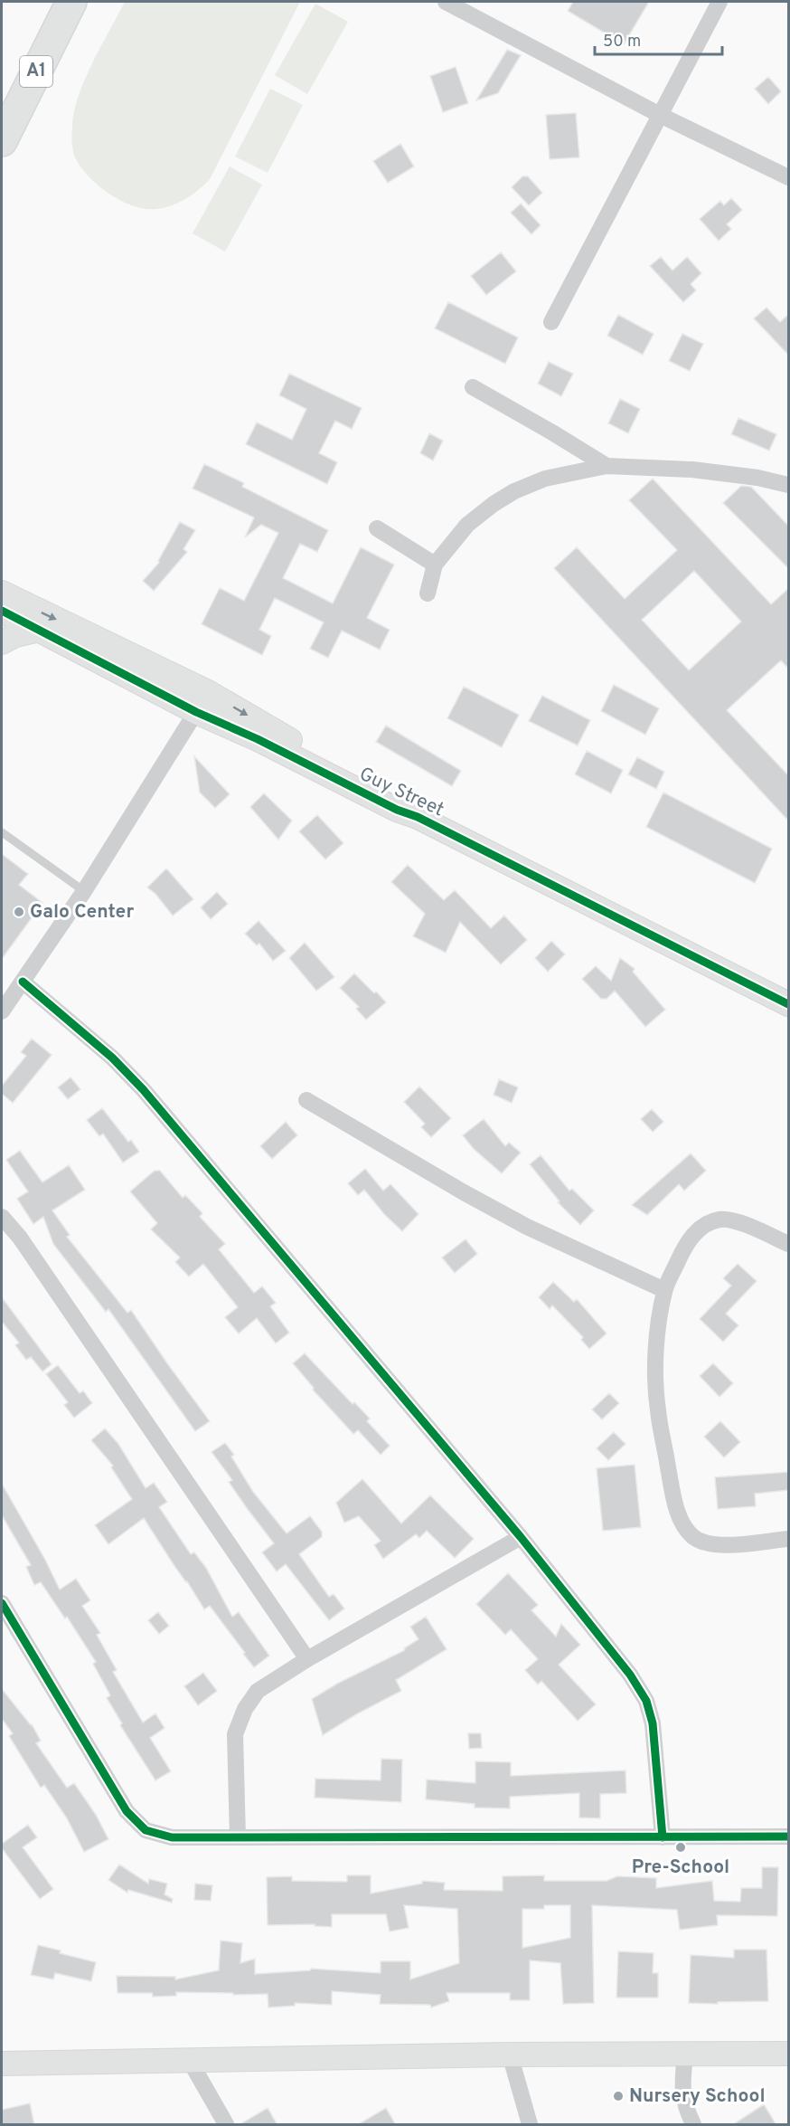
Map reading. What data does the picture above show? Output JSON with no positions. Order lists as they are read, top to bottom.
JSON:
{
  "streets": {
    "highway": ["A1"],
    "street": ["Guy Street"]
  },
  "places": ["Galo Center", "Pre-School", "Nursery School"],
  "scale_bar": "50 m"
}
